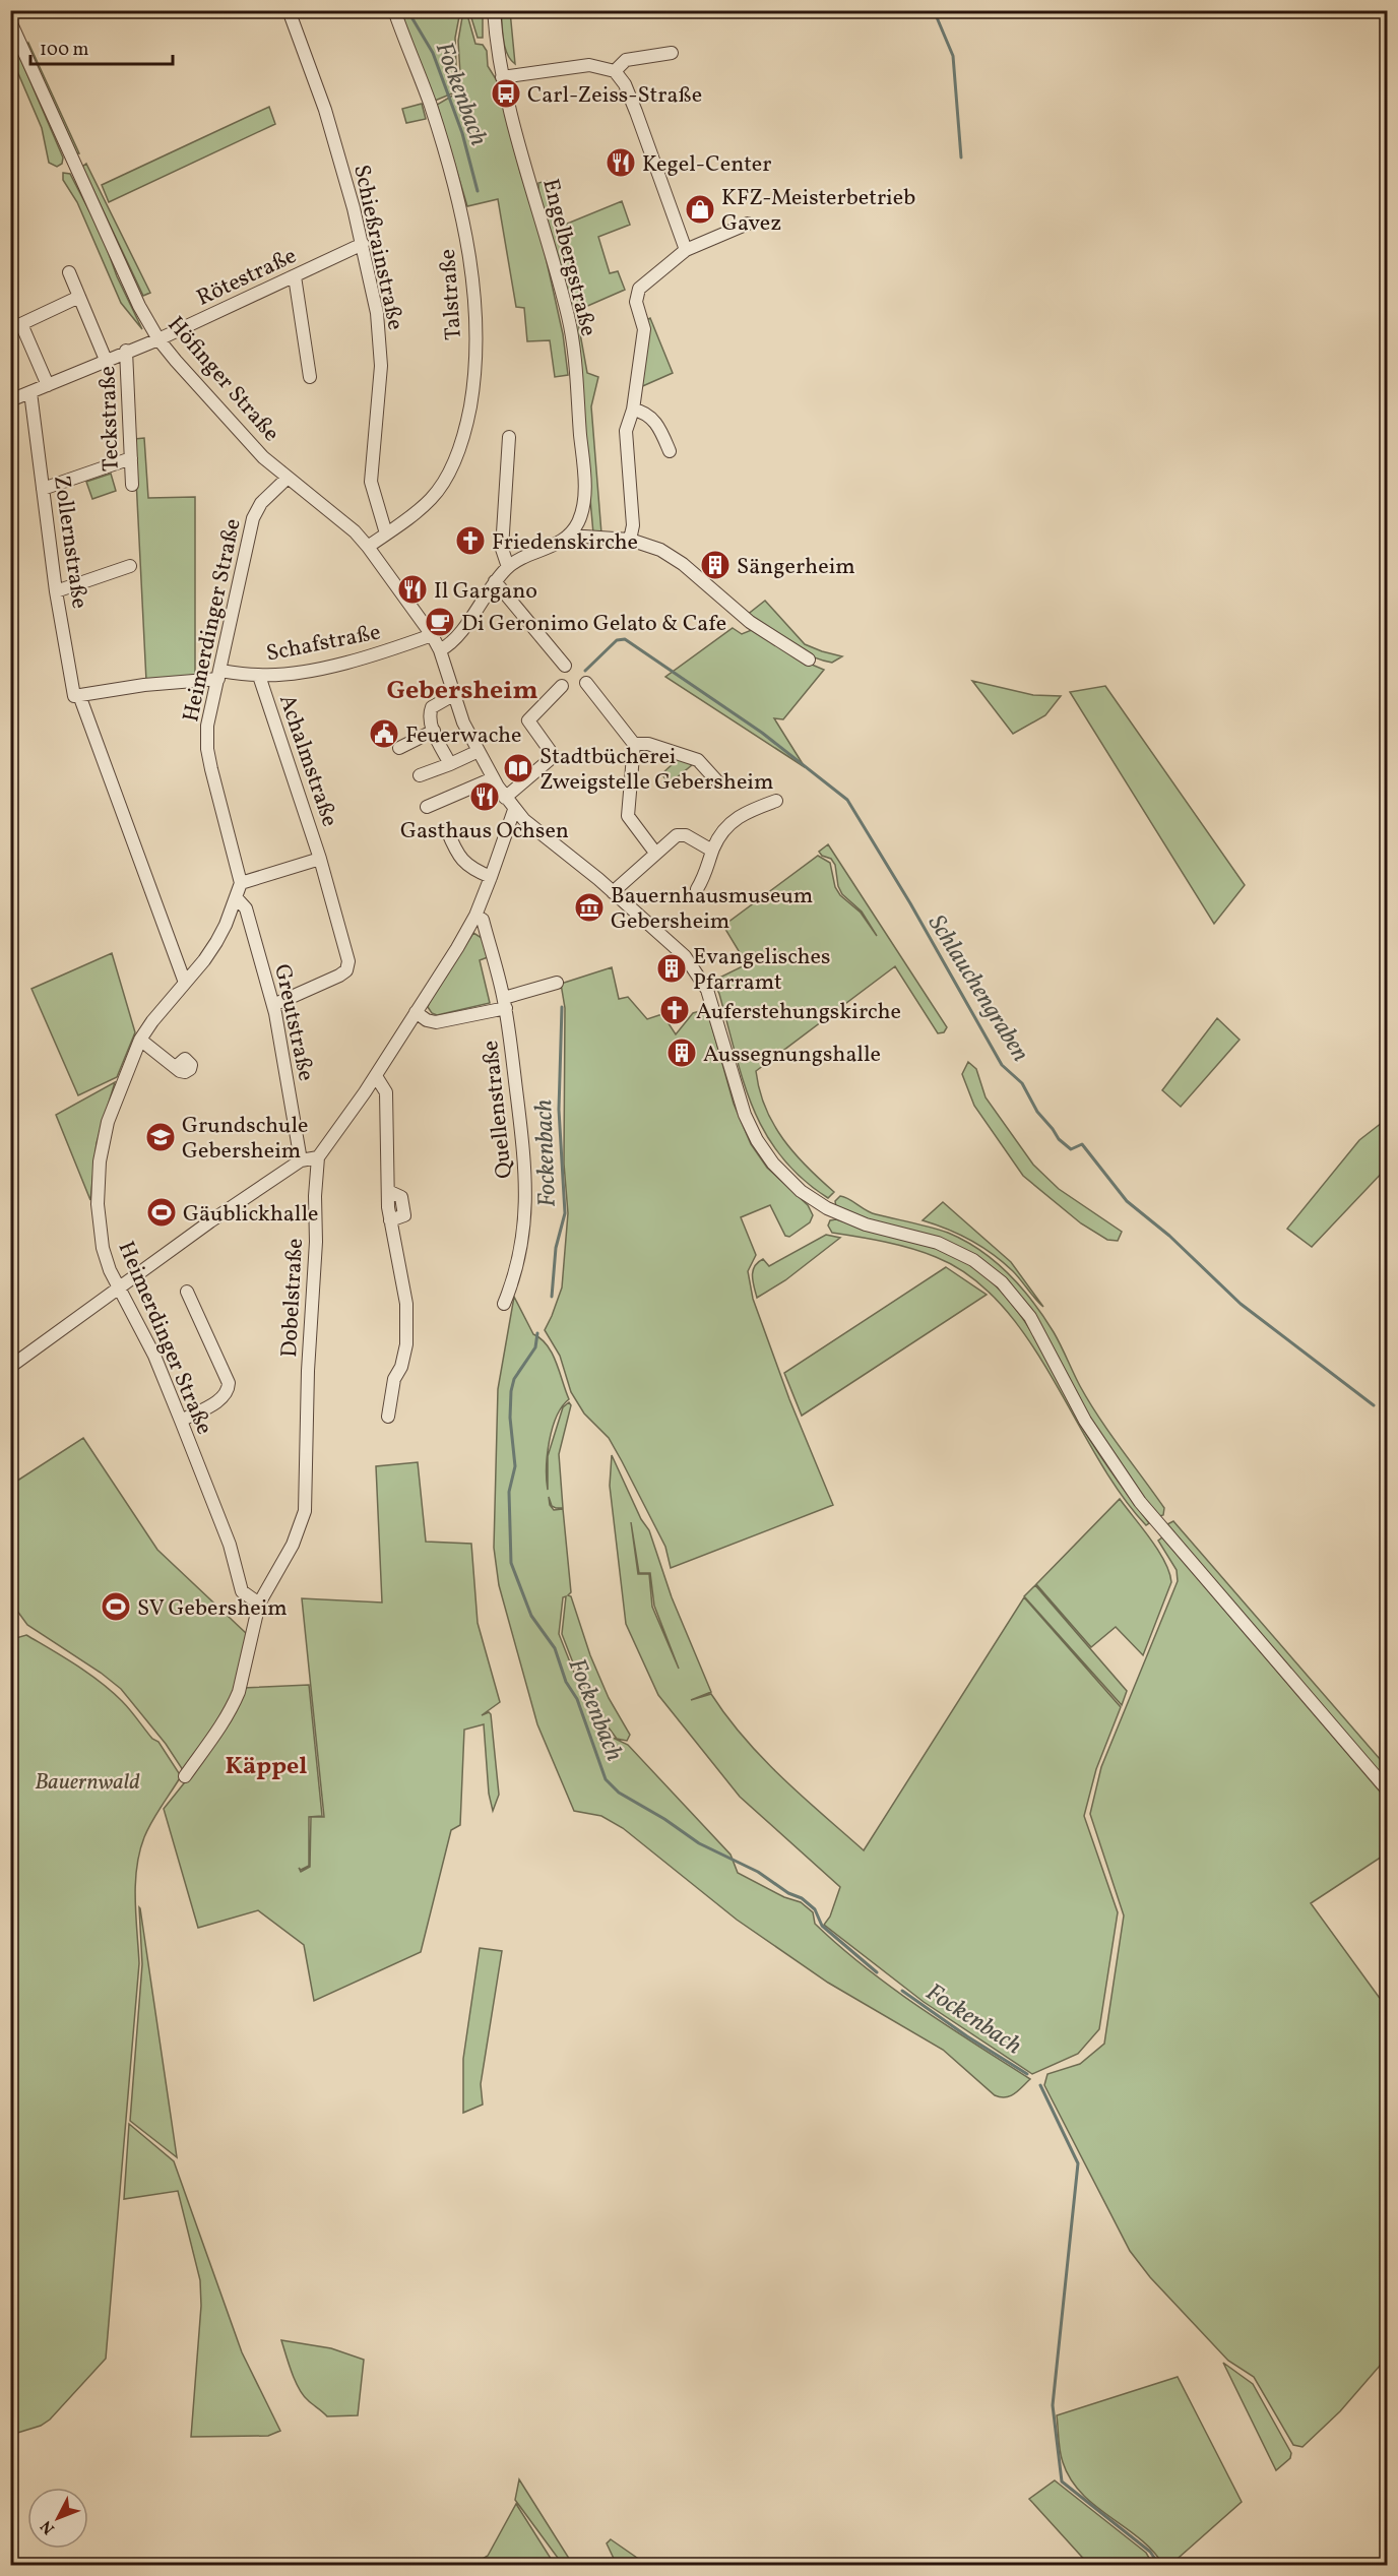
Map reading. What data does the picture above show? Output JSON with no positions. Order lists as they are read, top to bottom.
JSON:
{
  "streets": {
    "street": [
      "Schießrainstraße",
      "Engelbergstraße",
      "Rötestraße",
      "Talstraße",
      "Höfinger Straße",
      "Teckstraße",
      "Zollernstraße",
      "Heimerdinger Straße",
      "Schafstraße",
      "Achalmstraße",
      "Greutstraße",
      "Quellenstraße",
      "Dobelstraße"
    ]
  },
  "crossings": [
    ["Schießrainstraße", "Rötestraße"],
    ["Schießrainstraße", "Talstraße"],
    ["Rötestraße", "Höfinger Straße"],
    ["Rötestraße", "Teckstraße"],
    ["Rötestraße", "Zollernstraße"],
    ["Talstraße", "Höfinger Straße"],
    ["Höfinger Straße", "Heimerdinger Straße"],
    ["Höfinger Straße", "Schafstraße"],
    ["Zollernstraße", "Heimerdinger Straße"],
    ["Zollernstraße", "Schafstraße"],
    ["Heimerdinger Straße", "Schafstraße"],
    ["Heimerdinger Straße", "Achalmstraße"],
    ["Heimerdinger Straße", "Greutstraße"],
    ["Heimerdinger Straße", "Dobelstraße"],
    ["Schafstraße", "Achalmstraße"],
    ["Achalmstraße", "Greutstraße"]
  ],
  "districts": ["Gebersheim", "Käppel"],
  "water": ["Fockenbach", "Schlauchengraben"],
  "parks": ["Bauernwald"],
  "places": {
    "bus stop": ["Carl-Zeiss-Straße"],
    "restaurant": ["Kegel-Center", "Il Gargano", "Gasthaus Ochsen"],
    "shop": ["KFZ-Meisterbetrieb Gavez"],
    "church": ["Friedenskirche", "Auferstehungskirche"],
    "building": ["Sängerheim", "Evangelisches Pfarramt", "Aussegnungshalle"],
    "cafe": ["Di Geronimo Gelato & Cafe"],
    "public building": ["Feuerwache"],
    "library": ["Stadtbücherei Zweigstelle Gebersheim"],
    "museum": ["Bauernhausmuseum Gebersheim"],
    "school or university": ["Grundschule Gebersheim"],
    "sports": ["Gäublickhalle", "SV Gebersheim"]
  },
  "scale_bar": "100 m",
  "north": "bottom left"
}
